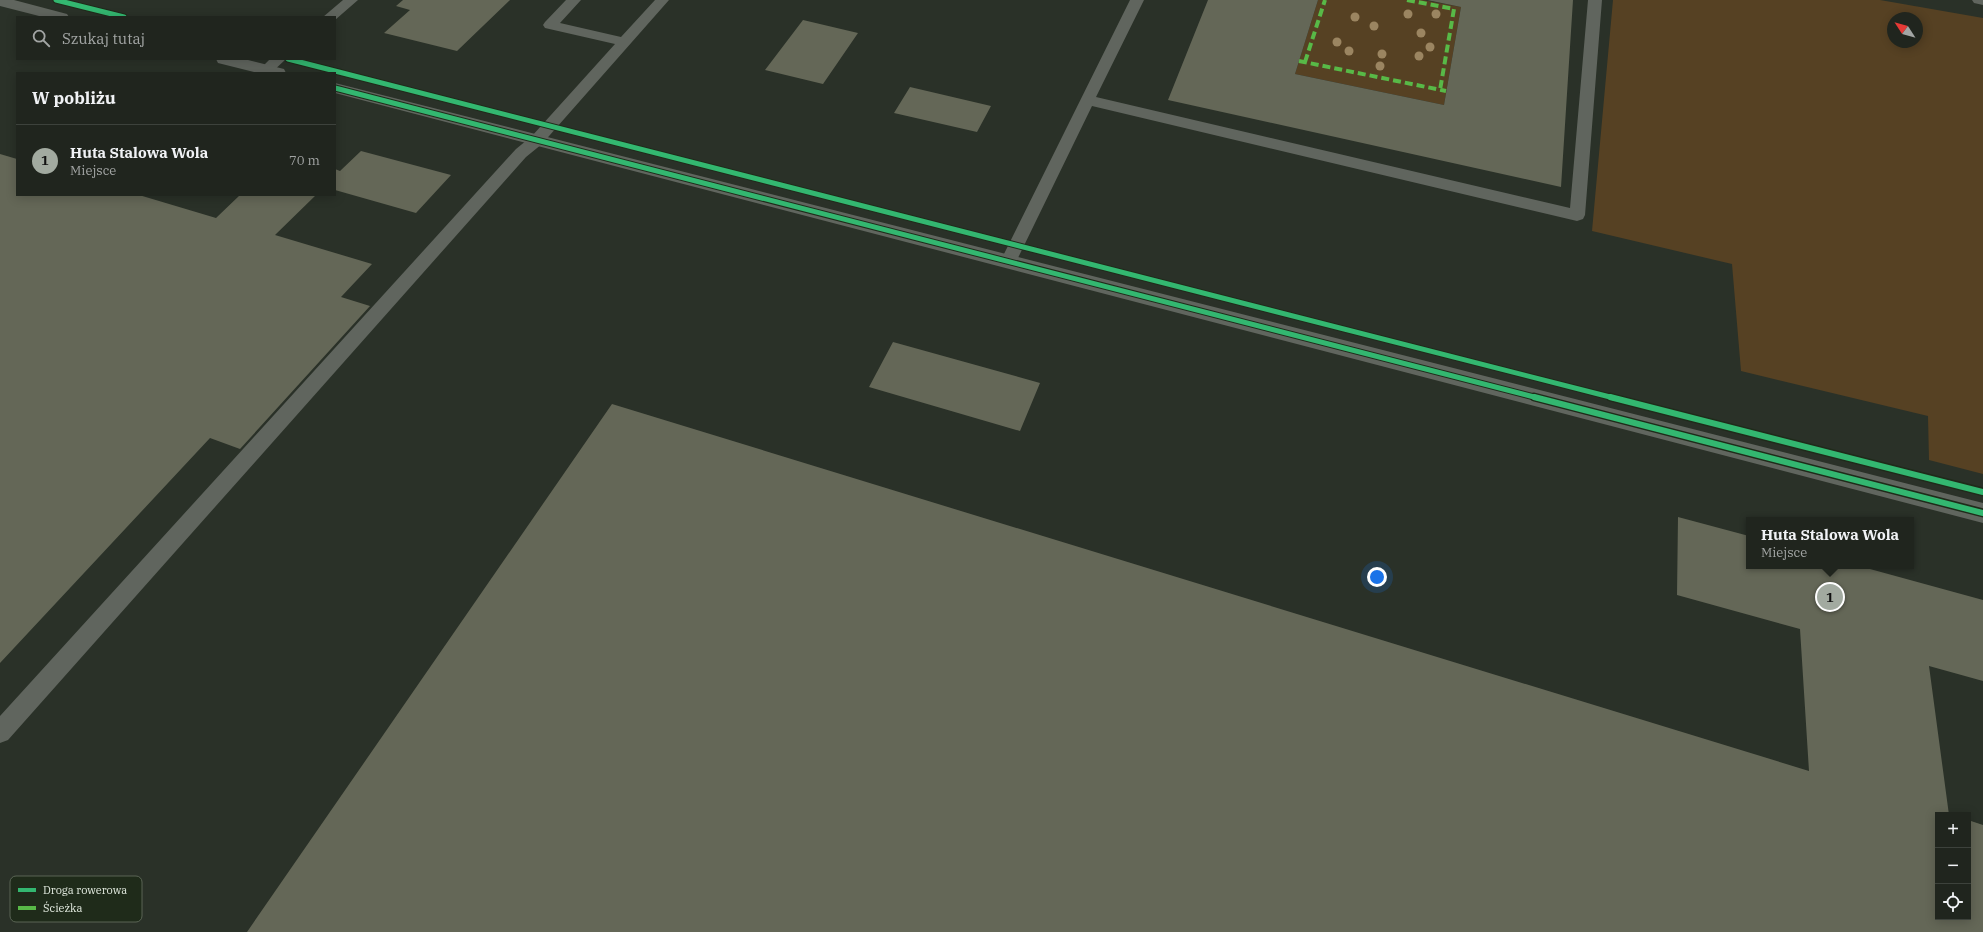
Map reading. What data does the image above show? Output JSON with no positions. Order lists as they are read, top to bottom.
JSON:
{
  "legend": ["Droga rowerowa", "Ścieżka"],
  "north": "top left",
  "page": {
    "search": "Szukaj tutaj",
    "heading": "W pobliżu",
    "list": [
      {
        "mark": "1",
        "name": "Huta Stalowa Wola",
        "note": "Miejsce",
        "value": "70 m"
      }
    ],
    "popup": ["Huta Stalowa Wola", "Miejsce"],
    "pins": "1",
    "map_buttons": ["+", "−"]
  }
}
